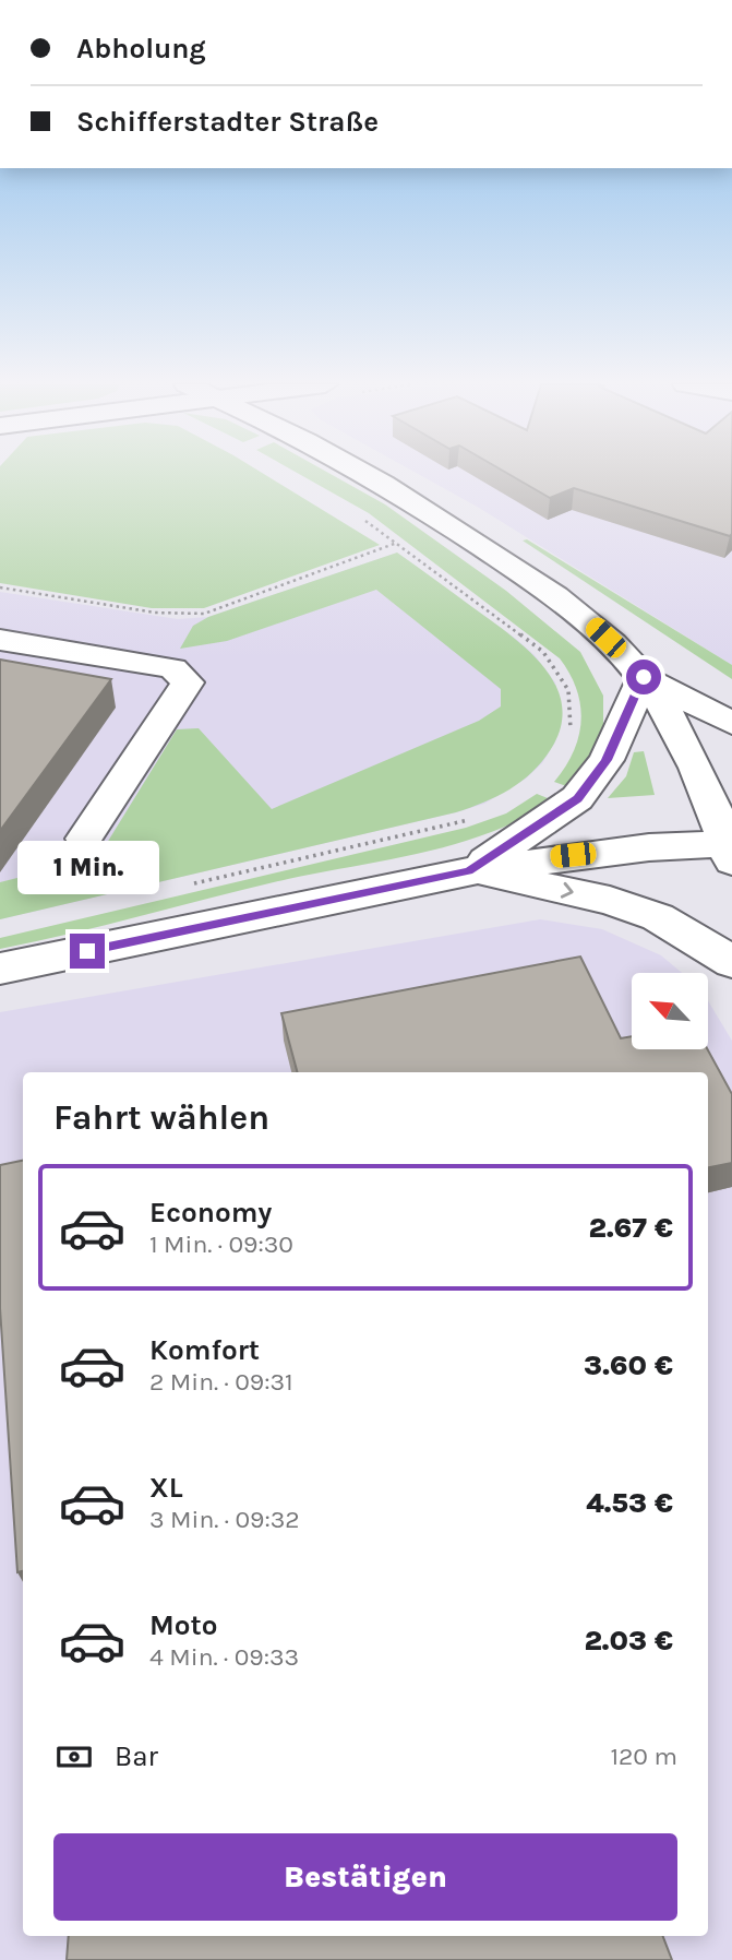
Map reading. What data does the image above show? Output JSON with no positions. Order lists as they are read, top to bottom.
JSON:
{
  "north": "top left",
  "page": {
    "banner": ["Abholung", "Schifferstadter Straße"],
    "bubble": "1 Min.",
    "heading": "Fahrt wählen",
    "list": [
      {
        "name": "Economy",
        "note": "1 Min. · 09:30",
        "value": "2.67 €"
      },
      {
        "name": "Komfort",
        "note": "2 Min. · 09:31",
        "value": "3.60 €"
      },
      {
        "name": "XL",
        "note": "3 Min. · 09:32",
        "value": "4.53 €"
      },
      {
        "name": "Moto",
        "note": "4 Min. · 09:33",
        "value": "2.03 €"
      }
    ],
    "pay": ["Bar", "120 m"],
    "buttons": "Bestätigen"
  }
}
